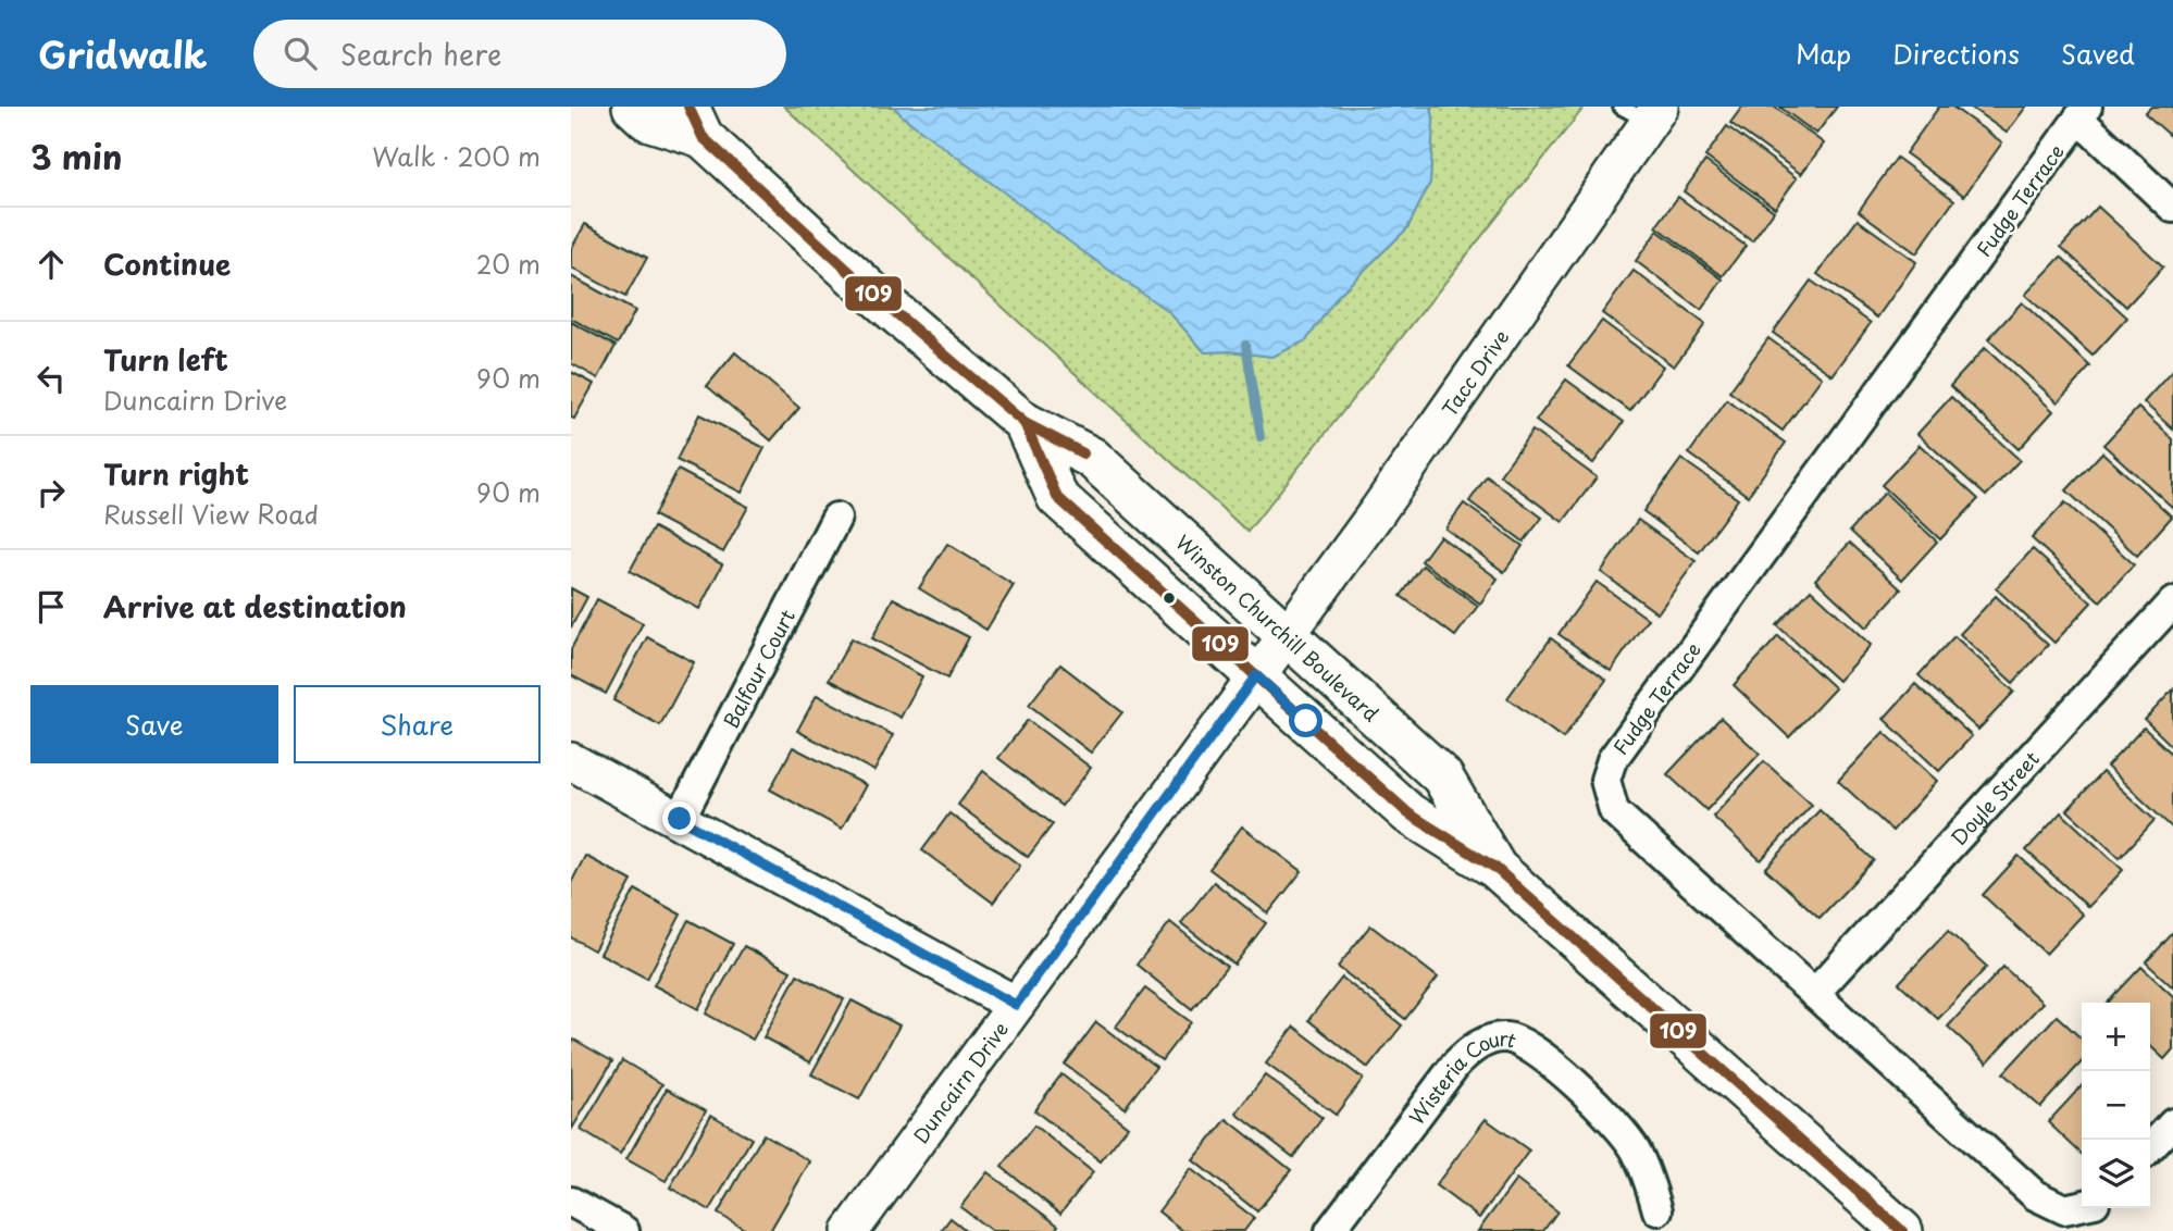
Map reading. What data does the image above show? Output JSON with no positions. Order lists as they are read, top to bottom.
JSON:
{
  "streets": {
    "main road": ["Winston Churchill Boulevard"],
    "street": [
      "Fudge Terrace",
      "Tacc Drive",
      "Balfour Court",
      "Doyle Street",
      "Duncairn Drive",
      "Wisteria Court"
    ]
  },
  "crossings": [
    ["Fudge Terrace", "Doyle Street"],
    ["Tacc Drive", "Winston Churchill Boulevard"],
    ["Tacc Drive", "Duncairn Drive"],
    ["Winston Churchill Boulevard", "Duncairn Drive"]
  ],
  "lines": ["transit line 109"],
  "page": {
    "header": "Gridwalk",
    "search": "Search here",
    "nav": ["Map", "Directions", "Saved"],
    "heading": ["3 min", "Walk · 200 m"],
    "list": [
      ["Continue", "20 m"],
      ["Turn left", "Duncairn Drive", "90 m"],
      ["Turn right", "Russell View Road", "90 m"],
      "Arrive at destination"
    ],
    "buttons": ["Save", "Share"],
    "map_buttons": ["+", "−"]
  }
}
